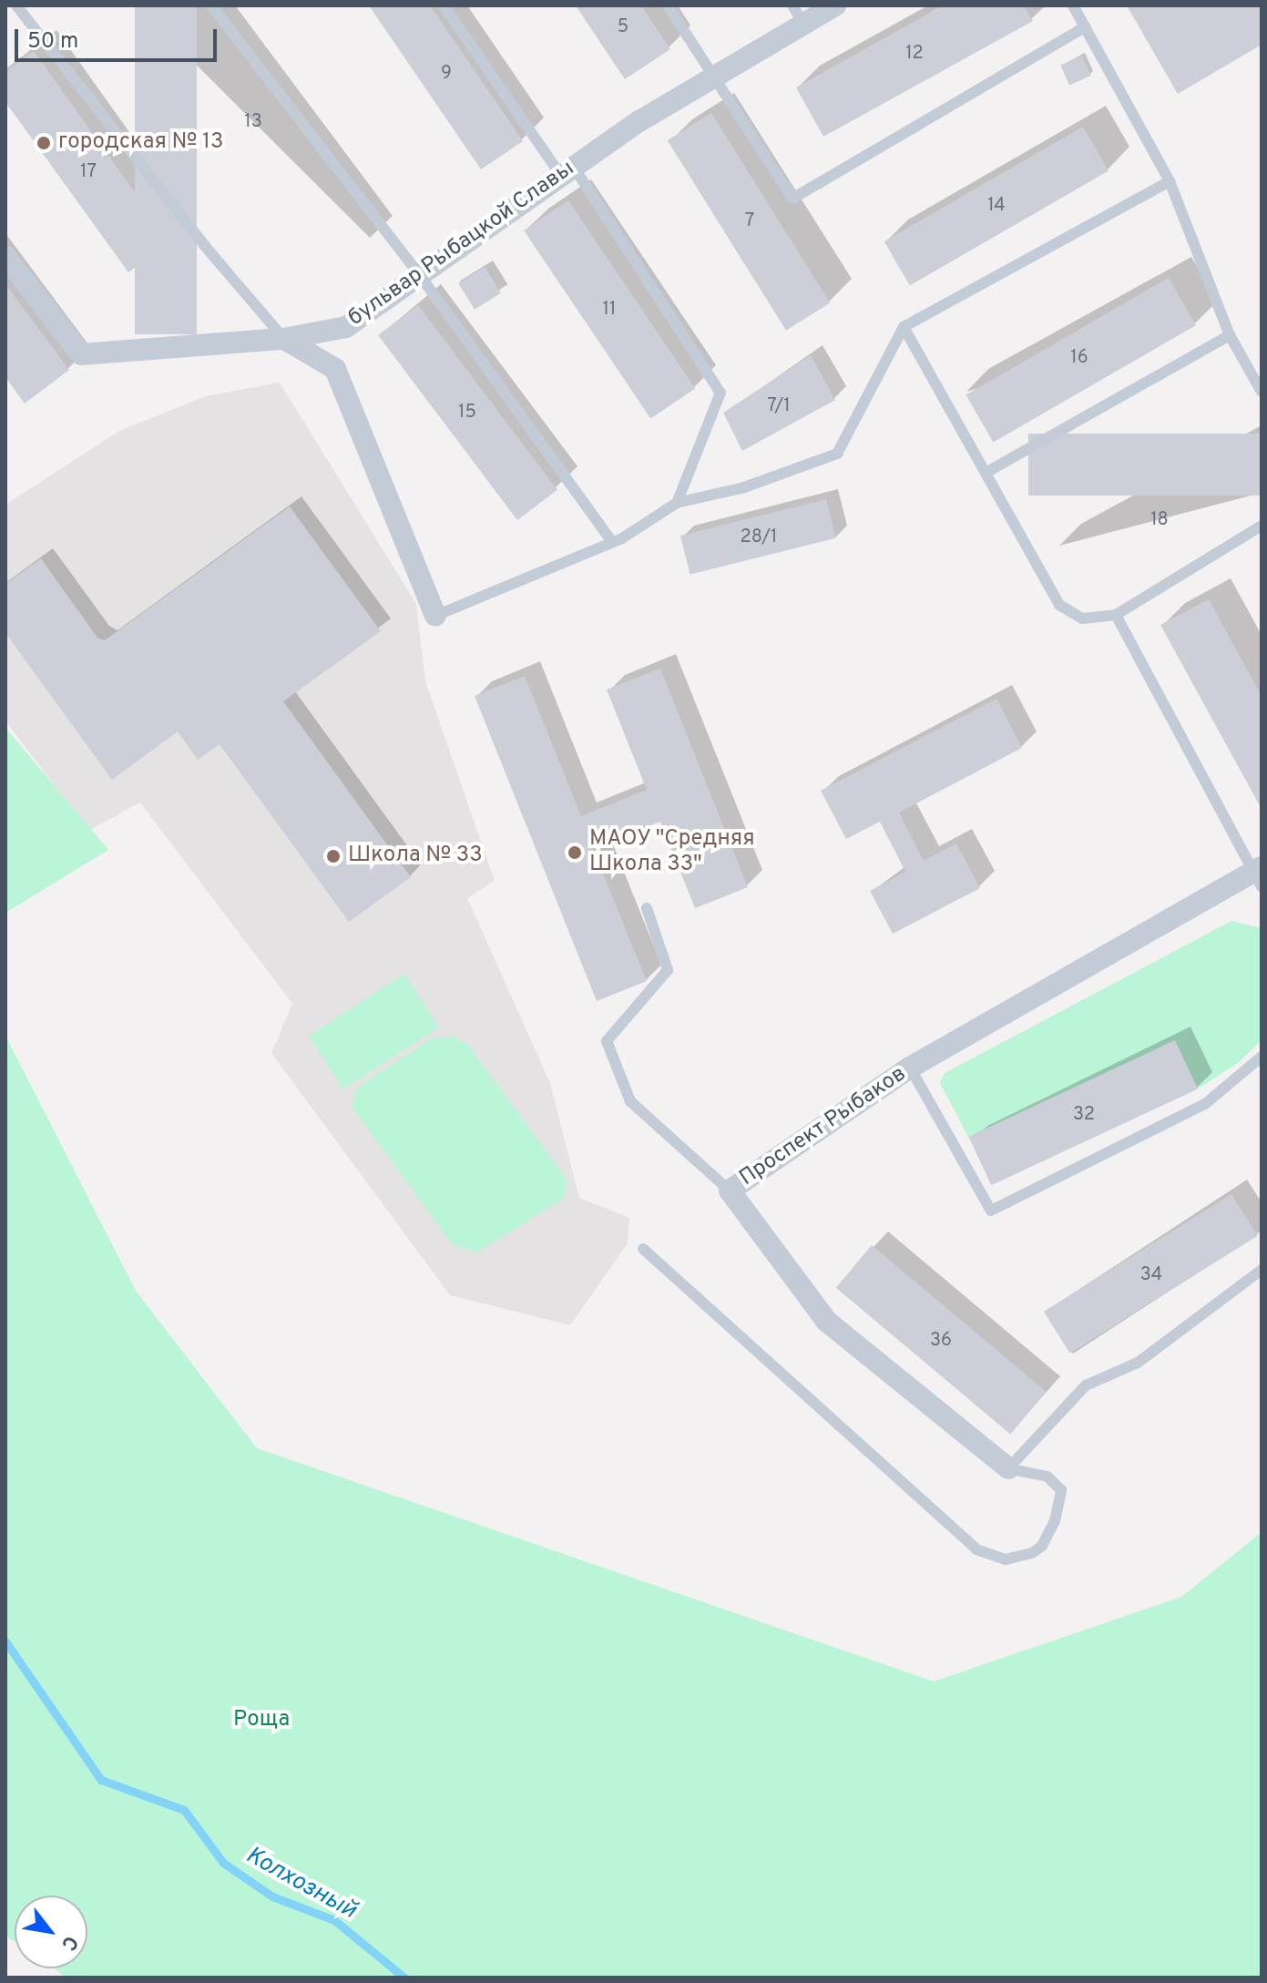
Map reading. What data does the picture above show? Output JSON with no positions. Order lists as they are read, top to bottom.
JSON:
{
  "streets": {
    "street": ["бульвар Рыбацкой Славы", "Проспект Рыбаков"]
  },
  "water": ["Колхозный"],
  "parks": ["Роща"],
  "places": ["городская № 13", "МАОУ \"Средняя Школа 33\"", "Школа № 33"],
  "house_numbers": [
    "5",
    "12",
    "9",
    "13",
    "17",
    "14",
    "7",
    "11",
    "16",
    "7/1",
    "15",
    "18",
    "28/1",
    "32",
    "34",
    "36"
  ],
  "scale_bar": "50 m",
  "north": "bottom right"
}
